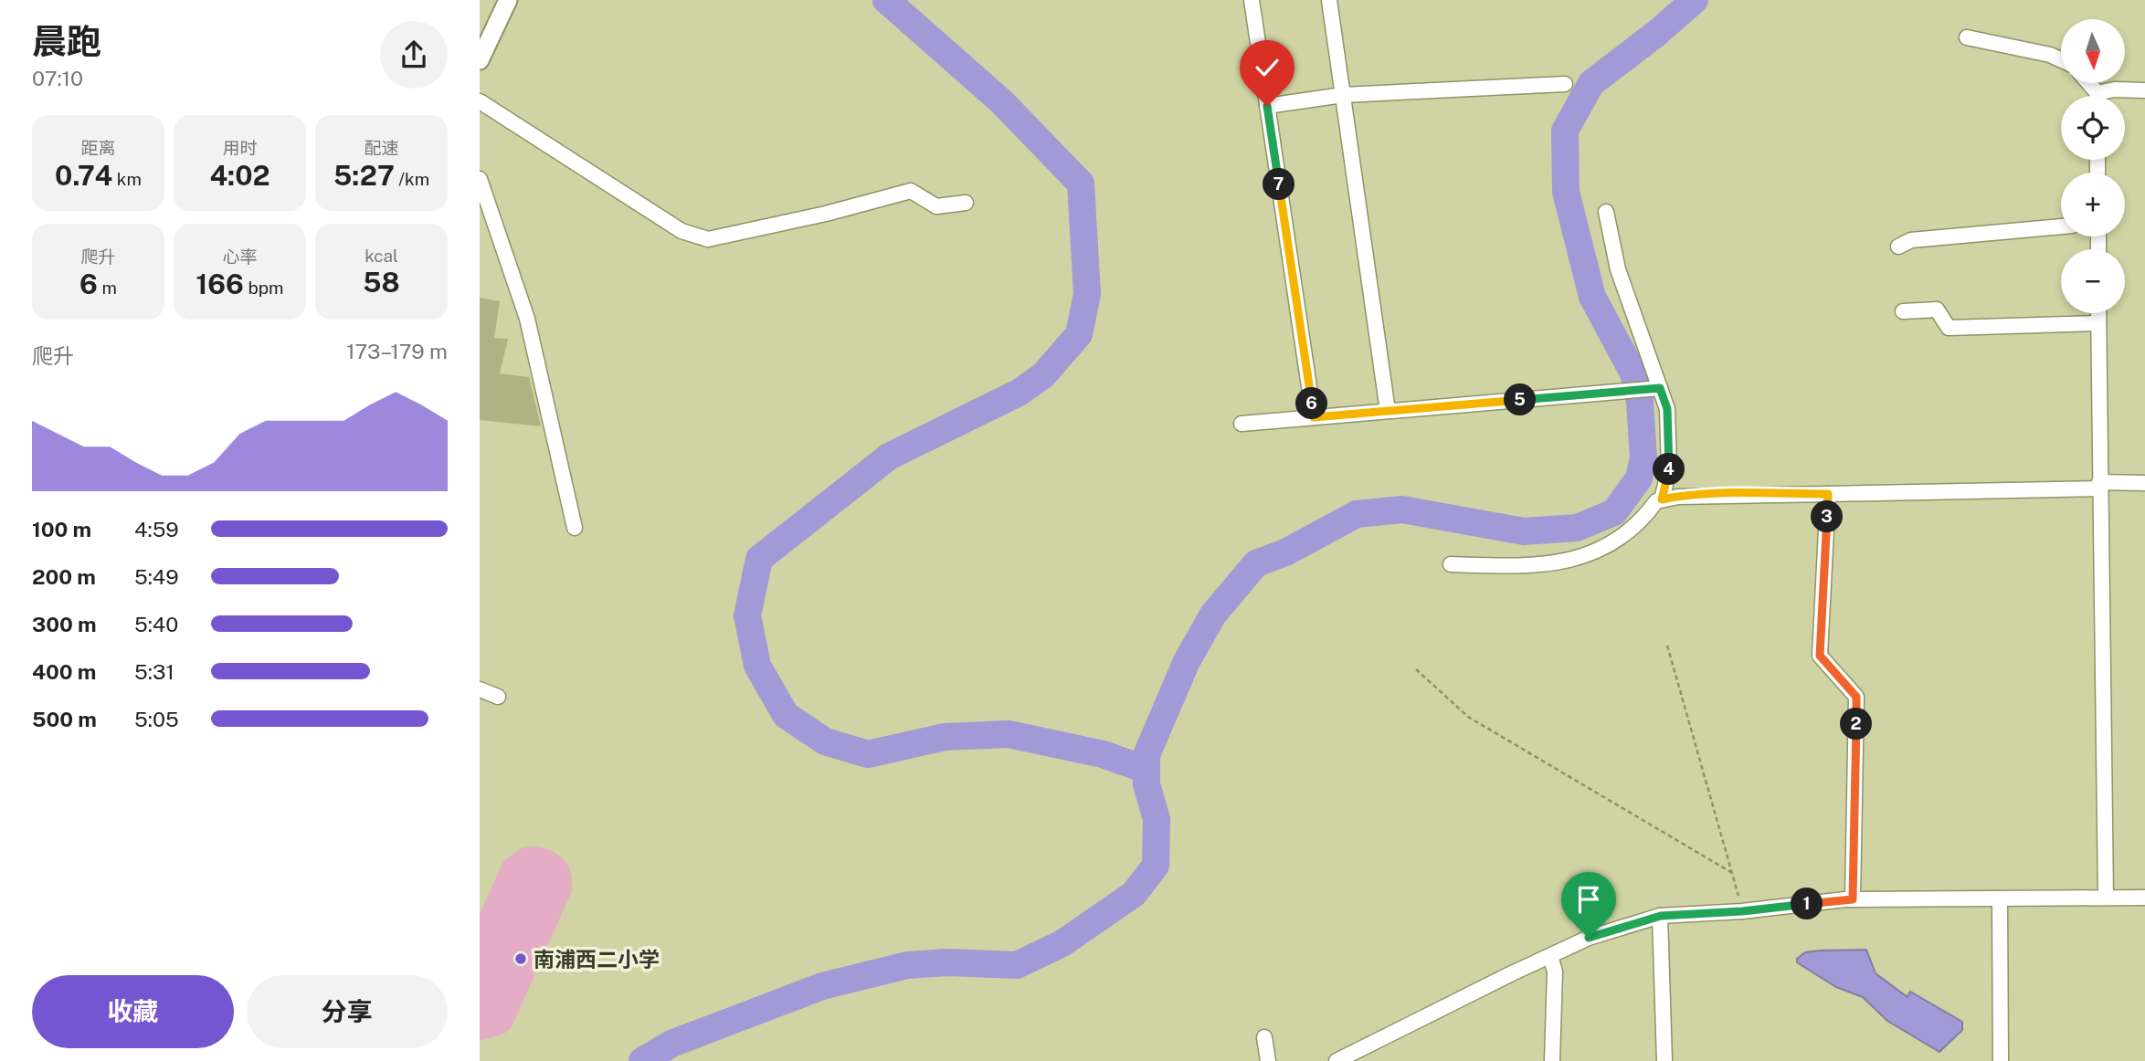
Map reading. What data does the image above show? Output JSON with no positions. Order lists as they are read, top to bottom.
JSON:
{
  "places": ["南浦西二小学"],
  "north": "bottom",
  "page": {
    "heading": ["晨跑", "07:10"],
    "map_buttons": ["+", "−"],
    "stats": [
      ["距离", "0.74 km"],
      ["用时", "4:02"],
      ["配速", "5:27 /km"],
      ["爬升", "6 m"],
      ["心率", "166 bpm"],
      ["kcal", "58"]
    ],
    "pins": [
      "7",
      "5",
      "6",
      "4",
      "3",
      "2",
      "1"
    ],
    "chart": ["爬升", "173–179 m"],
    "list": [
      {
        "name": "100 m",
        "note": "4:59"
      },
      {
        "name": "200 m",
        "note": "5:49"
      },
      {
        "name": "300 m",
        "note": "5:40"
      },
      {
        "name": "400 m",
        "note": "5:31"
      },
      {
        "name": "500 m",
        "note": "5:05"
      }
    ],
    "buttons": ["收藏", "分享"]
  }
}
